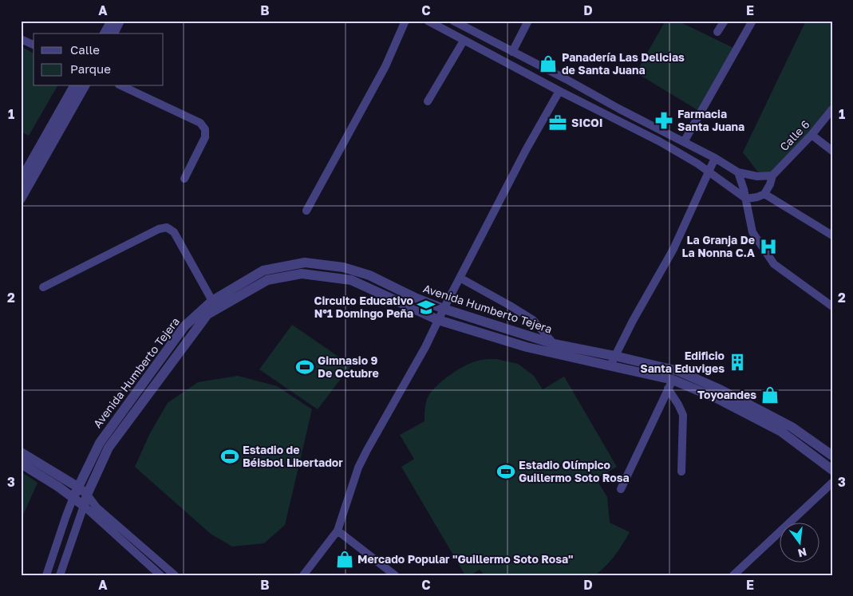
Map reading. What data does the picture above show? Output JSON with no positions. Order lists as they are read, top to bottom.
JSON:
{
  "streets": {
    "street": ["Calle 6", "Avenida Humberto Tejera"]
  },
  "places": {
    "shop": ["Panadería Las Delicias de Santa Juana", "Toyoandes", "Mercado Popular \"Guillermo Soto Rosa\""],
    "pharmacy": ["Farmacia Santa Juana"],
    "office": ["SICOI"],
    "hospital": ["La Granja De La Nonna C.A"],
    "school or university": ["Circuito Educativo Nº1 Domingo Peña"],
    "building": ["Edificio Santa Eduviges"],
    "sports": ["Gimnasio 9 De Octubre", "Estadio de Béisbol Libertador", "Estadio Olímpico Guillermo Soto Rosa"]
  },
  "legend": ["Calle", "Parque"],
  "north": "bottom",
  "grid": {
    "columns": [
      "A",
      "B",
      "C",
      "D",
      "E"
    ],
    "rows": ["1", "2", "3"]
  }
}
